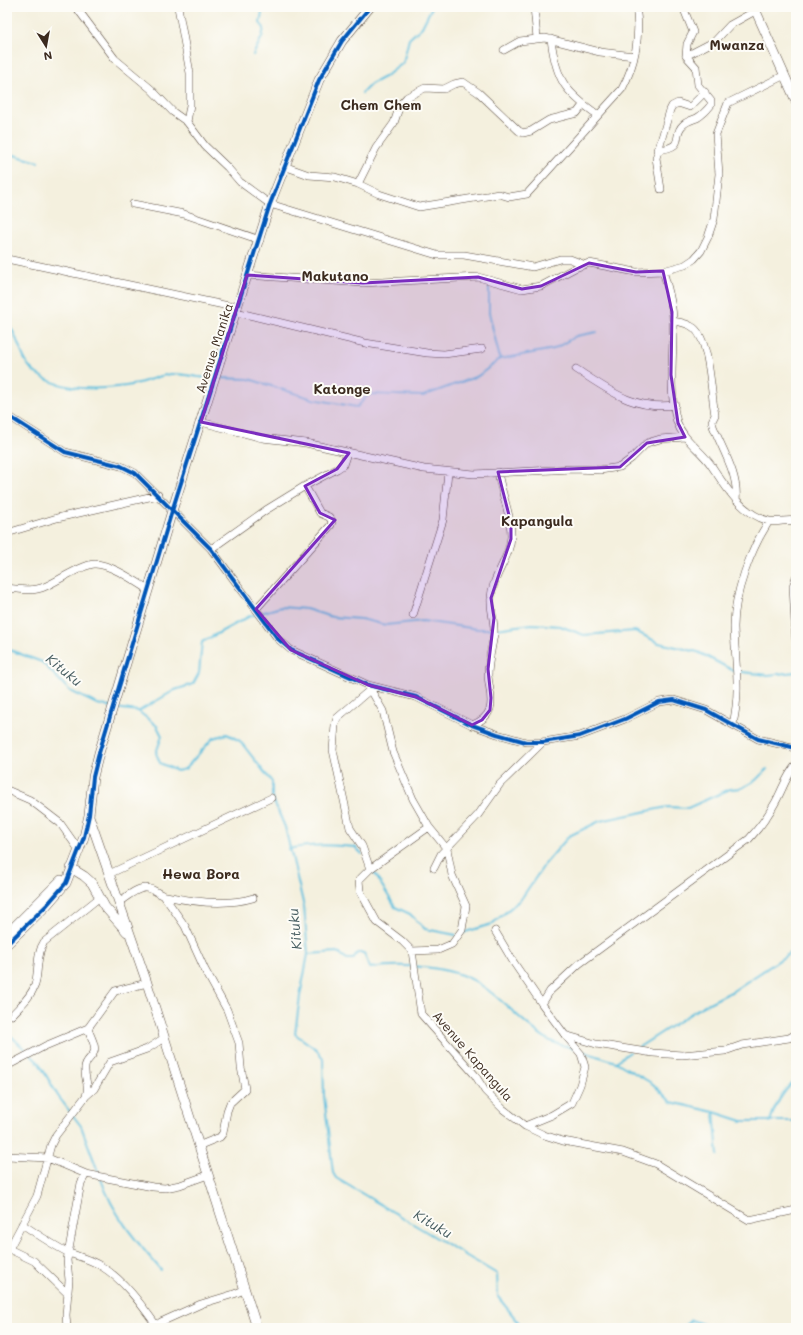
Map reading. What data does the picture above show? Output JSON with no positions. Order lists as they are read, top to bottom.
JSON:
{
  "streets": {
    "street": ["Avenue Manika", "Avenue Kapangula"]
  },
  "districts": [
    "Mwanza",
    "Chem Chem",
    "Makutano",
    "Katonge",
    "Kapangula",
    "Hewa Bora"
  ],
  "water": ["Kituku"],
  "north": "bottom"
}
